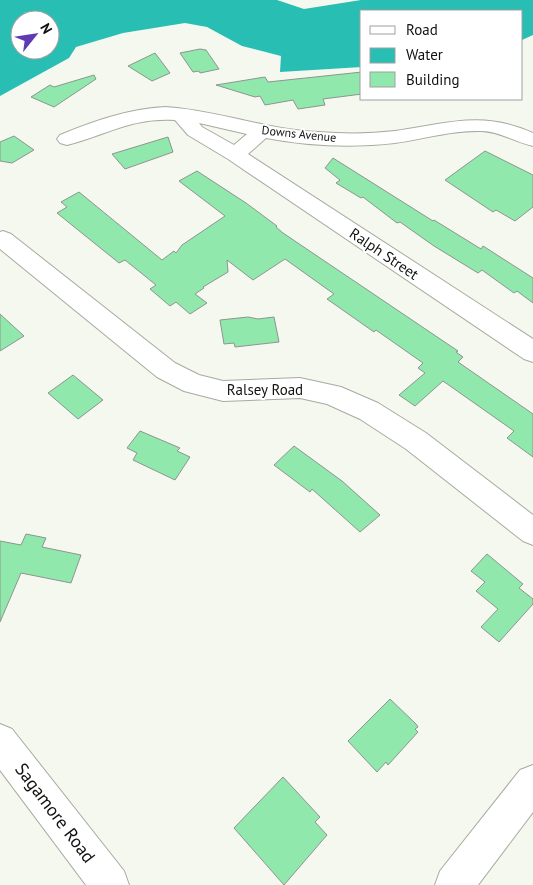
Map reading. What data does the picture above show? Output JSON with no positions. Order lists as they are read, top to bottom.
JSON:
{
  "streets": {
    "street": [
      "Downs Avenue",
      "Ralph Street",
      "Ralsey Road",
      "Sagamore Road"
    ]
  },
  "crossings": [
    ["Downs Avenue", "Ralph Street"]
  ],
  "legend": ["Road", "Water", "Building"],
  "north": "top right"
}
